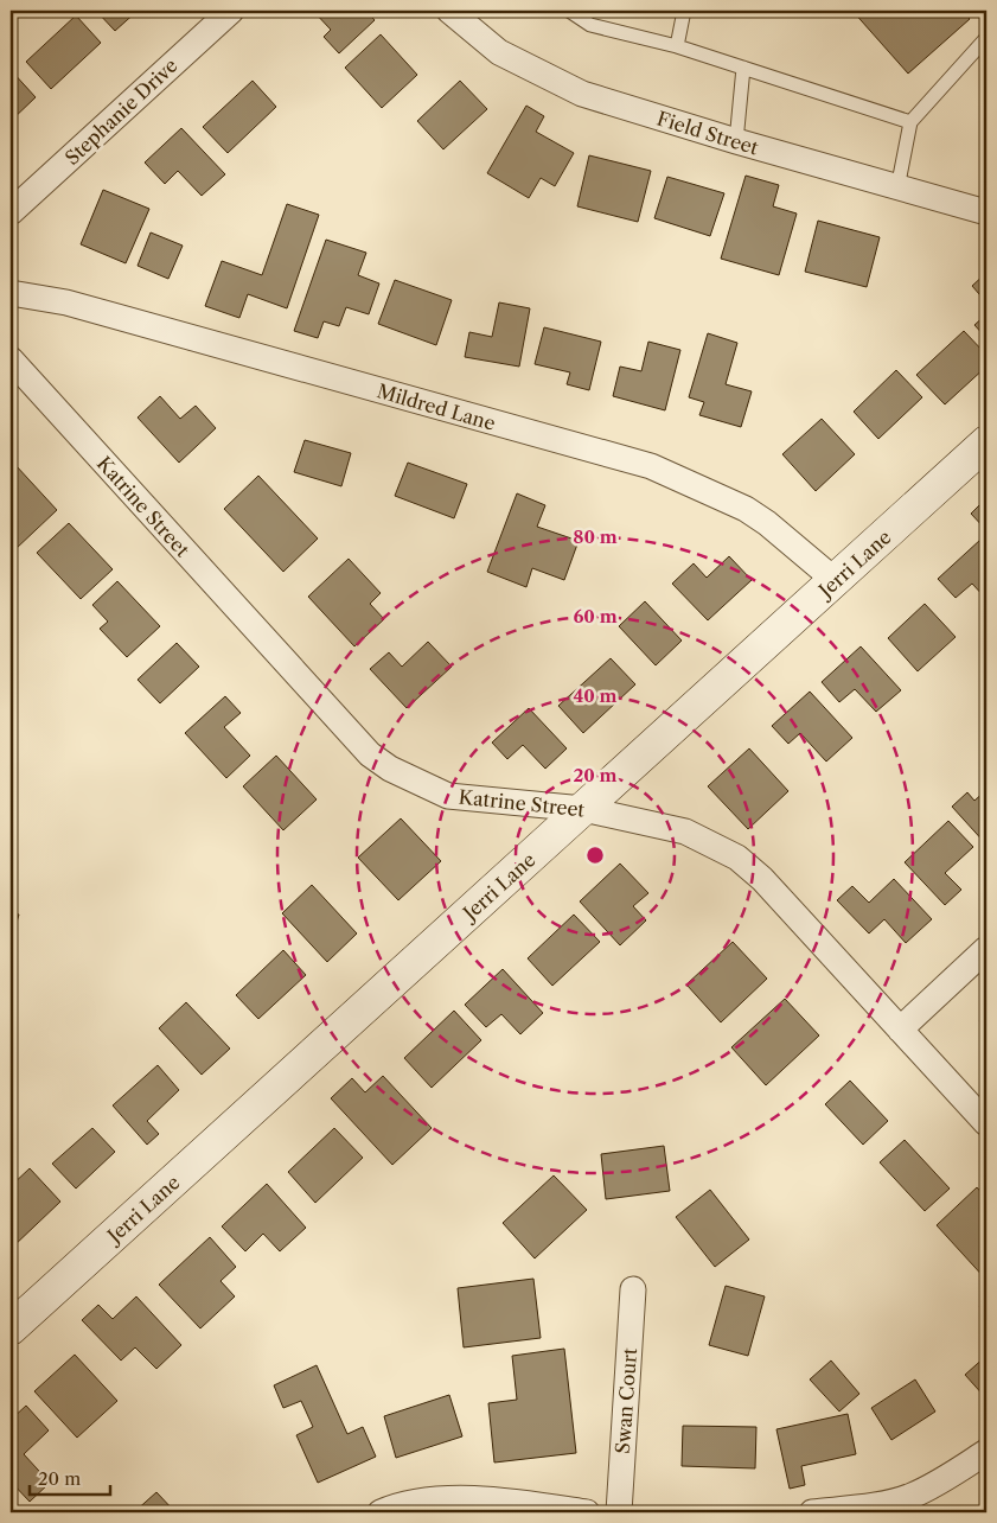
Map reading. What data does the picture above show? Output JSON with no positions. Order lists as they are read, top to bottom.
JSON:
{
  "streets": {
    "street": [
      "Stephanie Drive",
      "Field Street",
      "Mildred Lane",
      "Katrine Street",
      "Jerri Lane",
      "Swan Court"
    ]
  },
  "crossings": [
    ["Mildred Lane", "Jerri Lane"],
    ["Katrine Street", "Jerri Lane"]
  ],
  "scale_bar": "20 m",
  "rings": [
    "80 m",
    "60 m",
    "40 m",
    "20 m"
  ]
}
